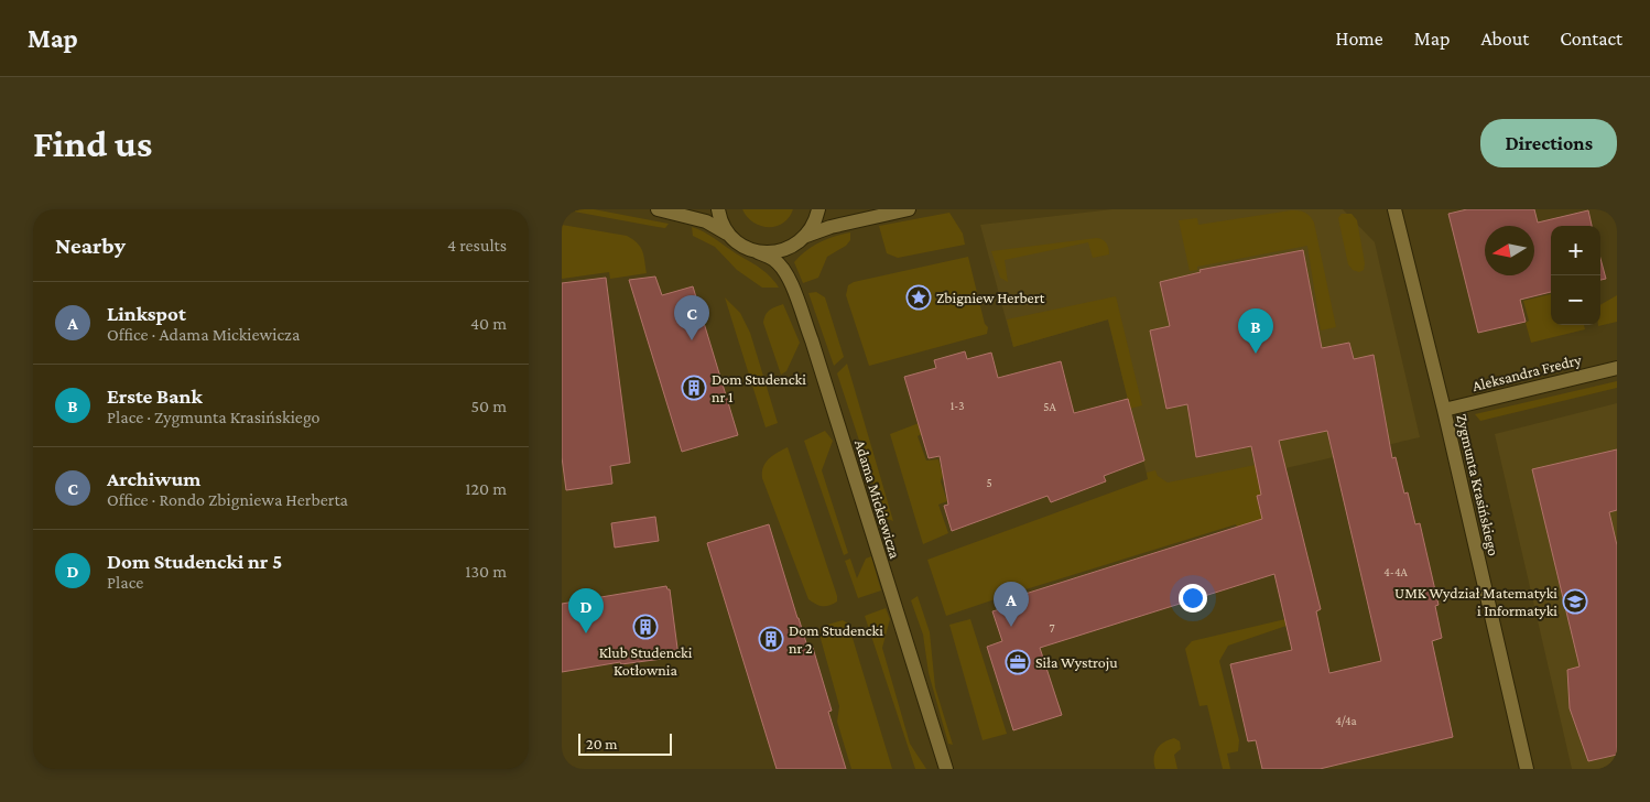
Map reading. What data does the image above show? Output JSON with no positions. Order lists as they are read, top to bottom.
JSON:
{
  "streets": {
    "street": ["Aleksandra Fredry", "Zygmunta Krasińskiego", "Adama Mickiewicza"]
  },
  "crossings": [
    ["Aleksandra Fredry", "Zygmunta Krasińskiego"]
  ],
  "places": {
    "place": ["Zbigniew Herbert"],
    "building": ["Dom Studencki nr 1", "Klub Studencki Kotłownia", "Dom Studencki nr 2"],
    "school or university": ["UMK Wydział Matematyki i Informatyki"],
    "office": ["Siła Wystroju"]
  },
  "house_numbers": [
    "1-3",
    "5A",
    "5",
    "4-4A",
    "7",
    "4/4a"
  ],
  "scale_bar": "20 m",
  "north": "left",
  "page": {
    "header": "Map",
    "nav": [
      "Home",
      "Map",
      "About",
      "Contact"
    ],
    "buttons": "Directions",
    "title": "Find us",
    "heading": ["Nearby", "4 results"],
    "map_buttons": ["+", "−"],
    "list": [
      {
        "mark": "A",
        "name": "Linkspot",
        "note": "Office · Adama Mickiewicza",
        "value": "40 m"
      },
      {
        "mark": "B",
        "name": "Erste Bank",
        "note": "Place · Zygmunta Krasińskiego",
        "value": "50 m"
      },
      {
        "mark": "C",
        "name": "Archiwum",
        "note": "Office · Rondo Zbigniewa Herberta",
        "value": "120 m"
      },
      {
        "mark": "D",
        "name": "Dom Studencki nr 5",
        "note": "Place",
        "value": "130 m"
      }
    ],
    "pins": [
      "C",
      "B",
      "A",
      "D"
    ],
    "scale": "20 m"
  }
}
